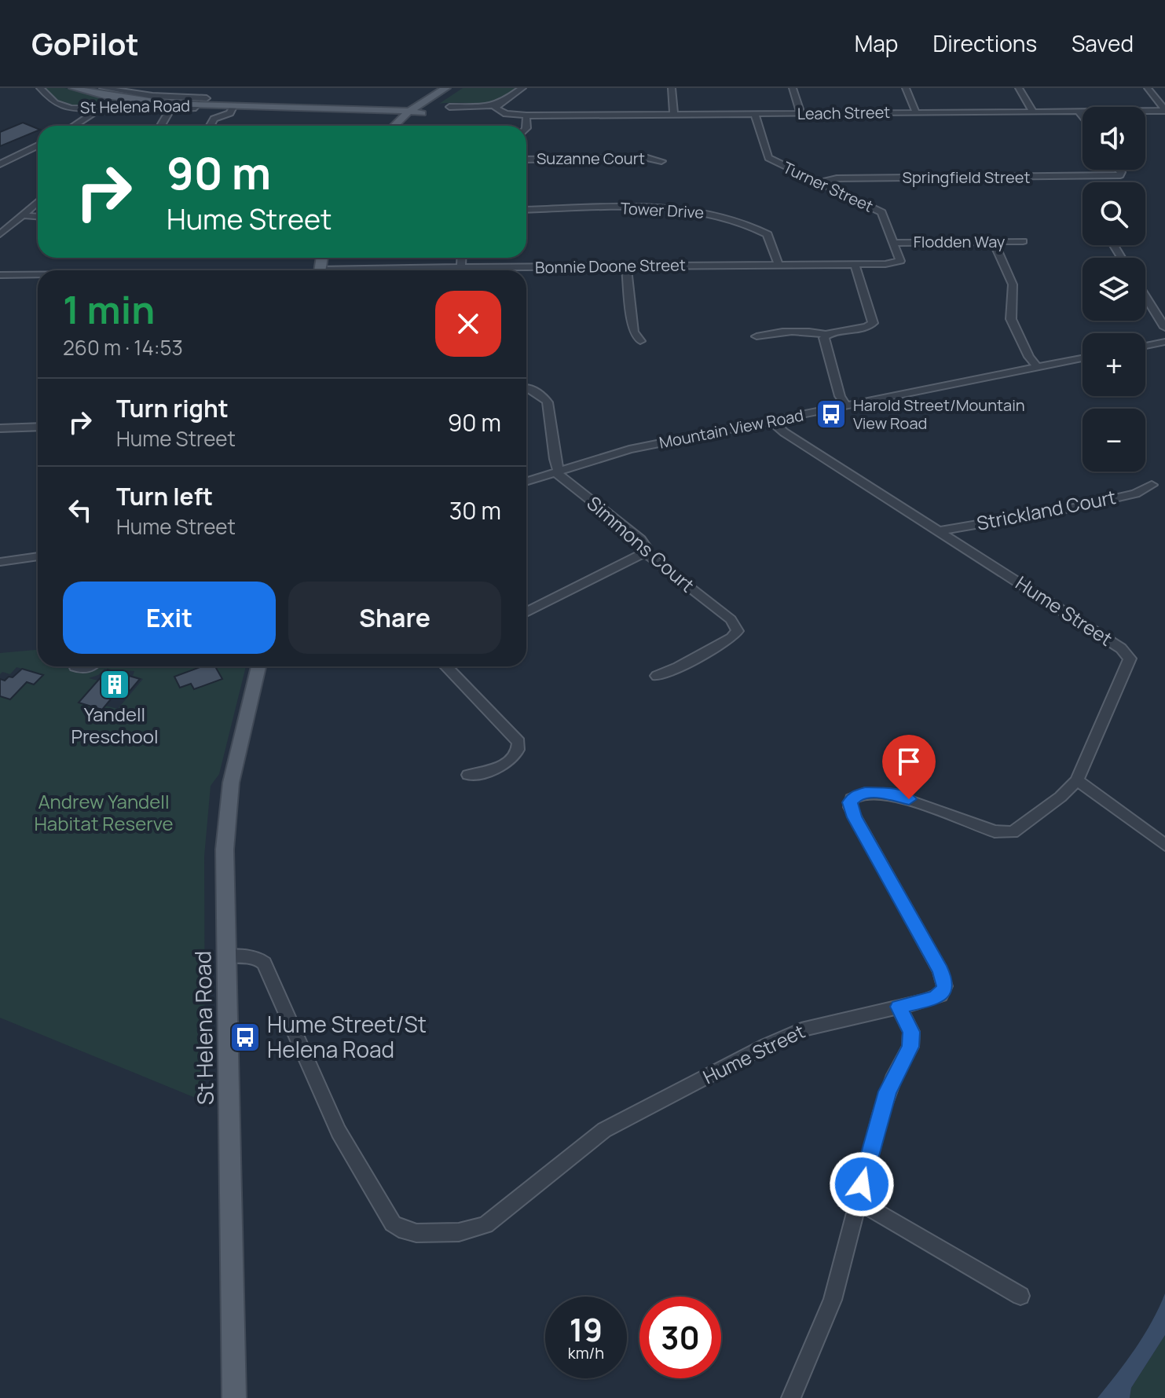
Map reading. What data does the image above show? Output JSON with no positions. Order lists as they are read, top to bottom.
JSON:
{
  "streets": {
    "main road": ["St Helena Road"],
    "street": [
      "Leach Street",
      "Suzanne Court",
      "Springfield Street",
      "Turner Street",
      "Tower Drive",
      "Flodden Way",
      "Bonnie Doone Street",
      "Mountain View Road",
      "Strickland Court",
      "Simmons Court",
      "Hume Street"
    ]
  },
  "crossings": [
    ["St Helena Road", "Hume Street"],
    ["Leach Street", "Turner Street"],
    ["Springfield Street", "Turner Street"],
    ["Turner Street", "Flodden Way"],
    ["Turner Street", "Bonnie Doone Street"],
    ["Tower Drive", "Bonnie Doone Street"],
    ["Mountain View Road", "Simmons Court"],
    ["Mountain View Road", "Hume Street"],
    ["Strickland Court", "Hume Street"]
  ],
  "parks": ["Andrew Yandell Habitat Reserve"],
  "places": {
    "bus stop": ["Harold Street/Mountain View Road", "Hume Street/St Helena Road"],
    "building": ["Yandell Preschool"]
  },
  "page": {
    "header": "GoPilot",
    "nav": ["Map", "Directions", "Saved"],
    "map_buttons": ["+", "−"],
    "turn": ["90 m", "Hume Street"],
    "heading": ["1 min", "260 m · 14:53"],
    "list": [
      {
        "name": "Turn right",
        "note": "Hume Street",
        "value": "90 m"
      },
      {
        "name": "Turn left",
        "note": "Hume Street",
        "value": "30 m"
      }
    ],
    "buttons": ["Exit", "Share"],
    "speed": "19 km/h",
    "limit": "30"
  }
}
